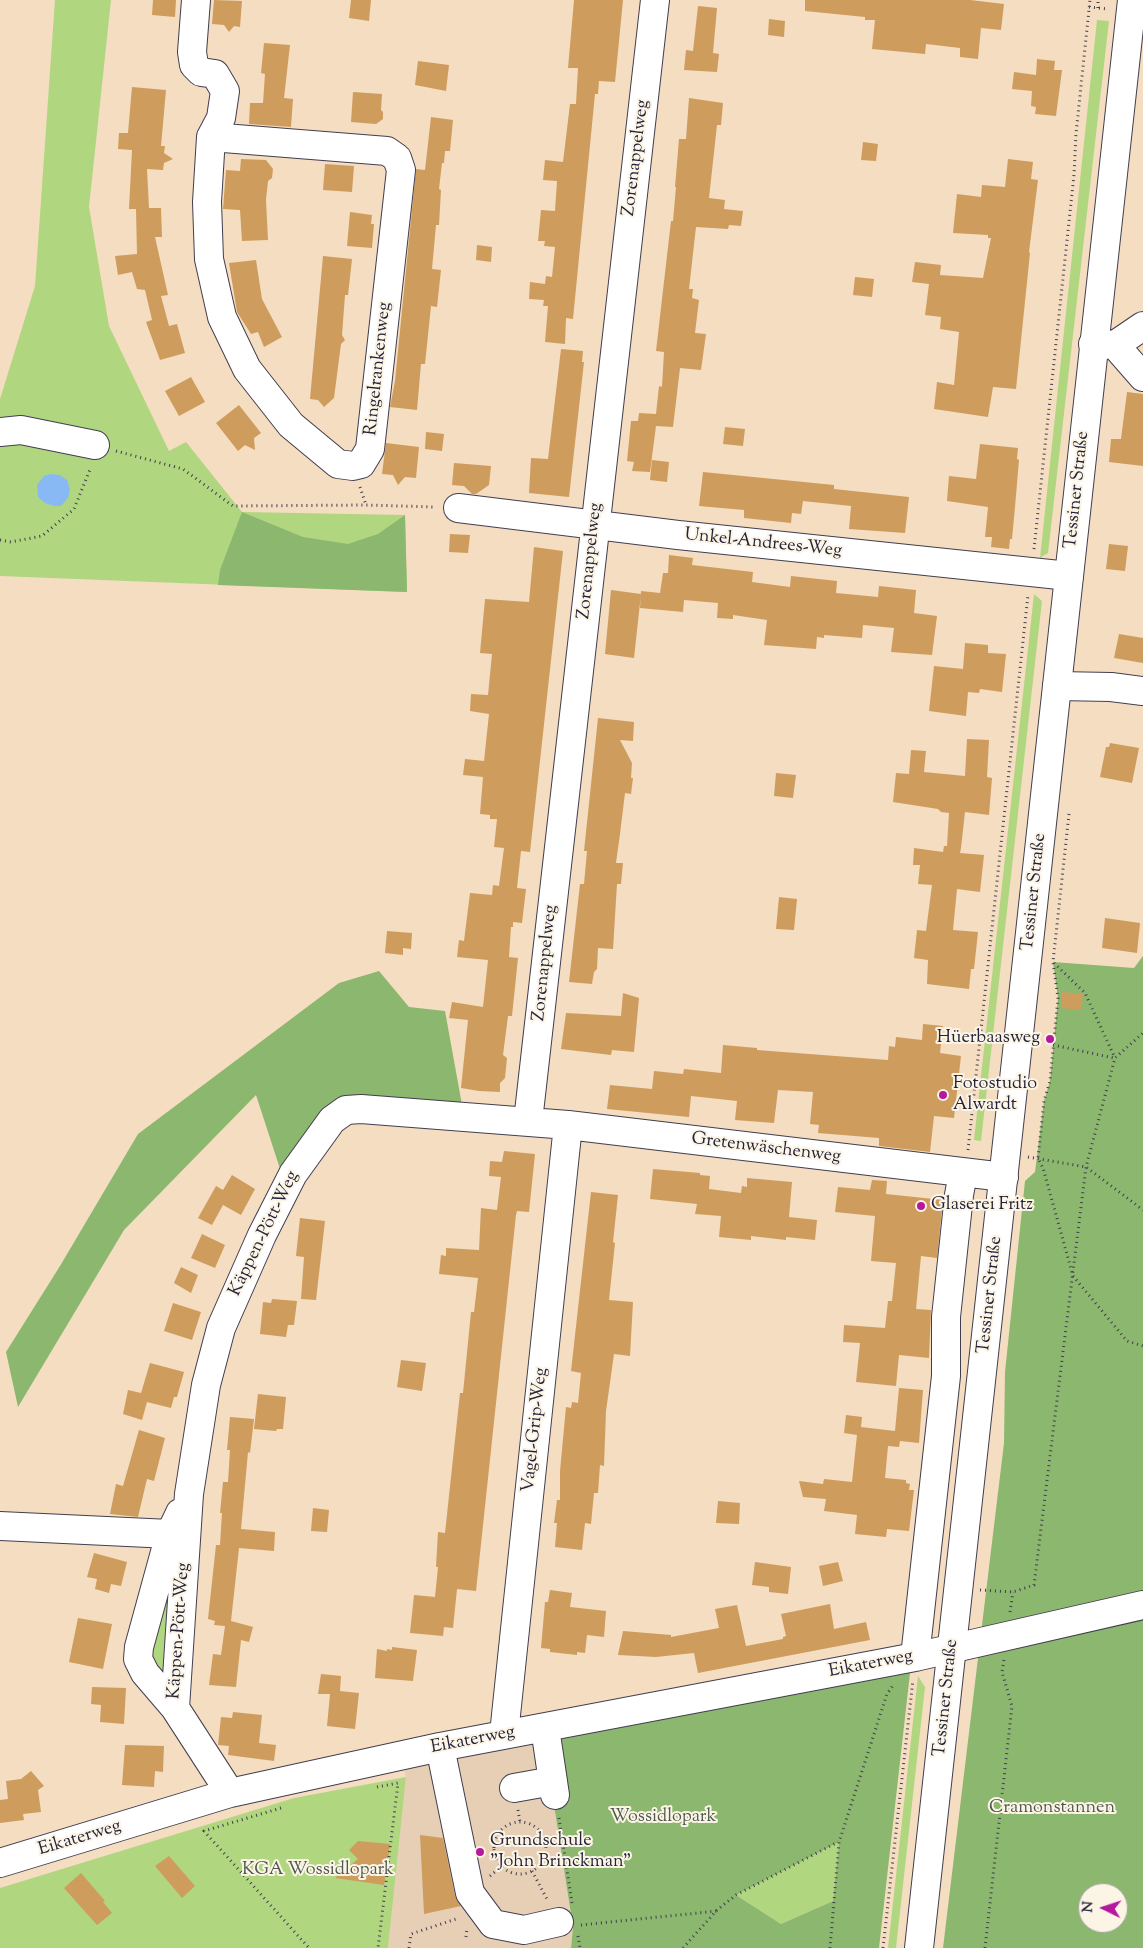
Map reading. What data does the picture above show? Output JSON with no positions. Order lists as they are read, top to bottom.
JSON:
{
  "streets": {
    "street": [
      "Zorenappelweg",
      "Ringelrankenweg",
      "Tessiner Straße",
      "Unkel-Andrees-Weg",
      "Gretenwäschenweg",
      "Käppen-Pött-Weg",
      "Vagel-Grip-Weg",
      "Eikaterweg"
    ]
  },
  "crossings": [
    ["Zorenappelweg", "Unkel-Andrees-Weg"],
    ["Zorenappelweg", "Gretenwäschenweg"],
    ["Zorenappelweg", "Käppen-Pött-Weg"],
    ["Tessiner Straße", "Unkel-Andrees-Weg"],
    ["Tessiner Straße", "Gretenwäschenweg"],
    ["Tessiner Straße", "Eikaterweg"],
    ["Gretenwäschenweg", "Käppen-Pött-Weg"],
    ["Gretenwäschenweg", "Vagel-Grip-Weg"],
    ["Käppen-Pött-Weg", "Eikaterweg"],
    ["Vagel-Grip-Weg", "Eikaterweg"]
  ],
  "parks": ["Cramonstannen", "Wossidlopark", "KGA Wossidlopark"],
  "places": [
    "Hüerbaasweg",
    "Fotostudio Alwardt",
    "Glaserei Fritz",
    "Grundschule \"John Brinckman\""
  ],
  "north": "left"
}
